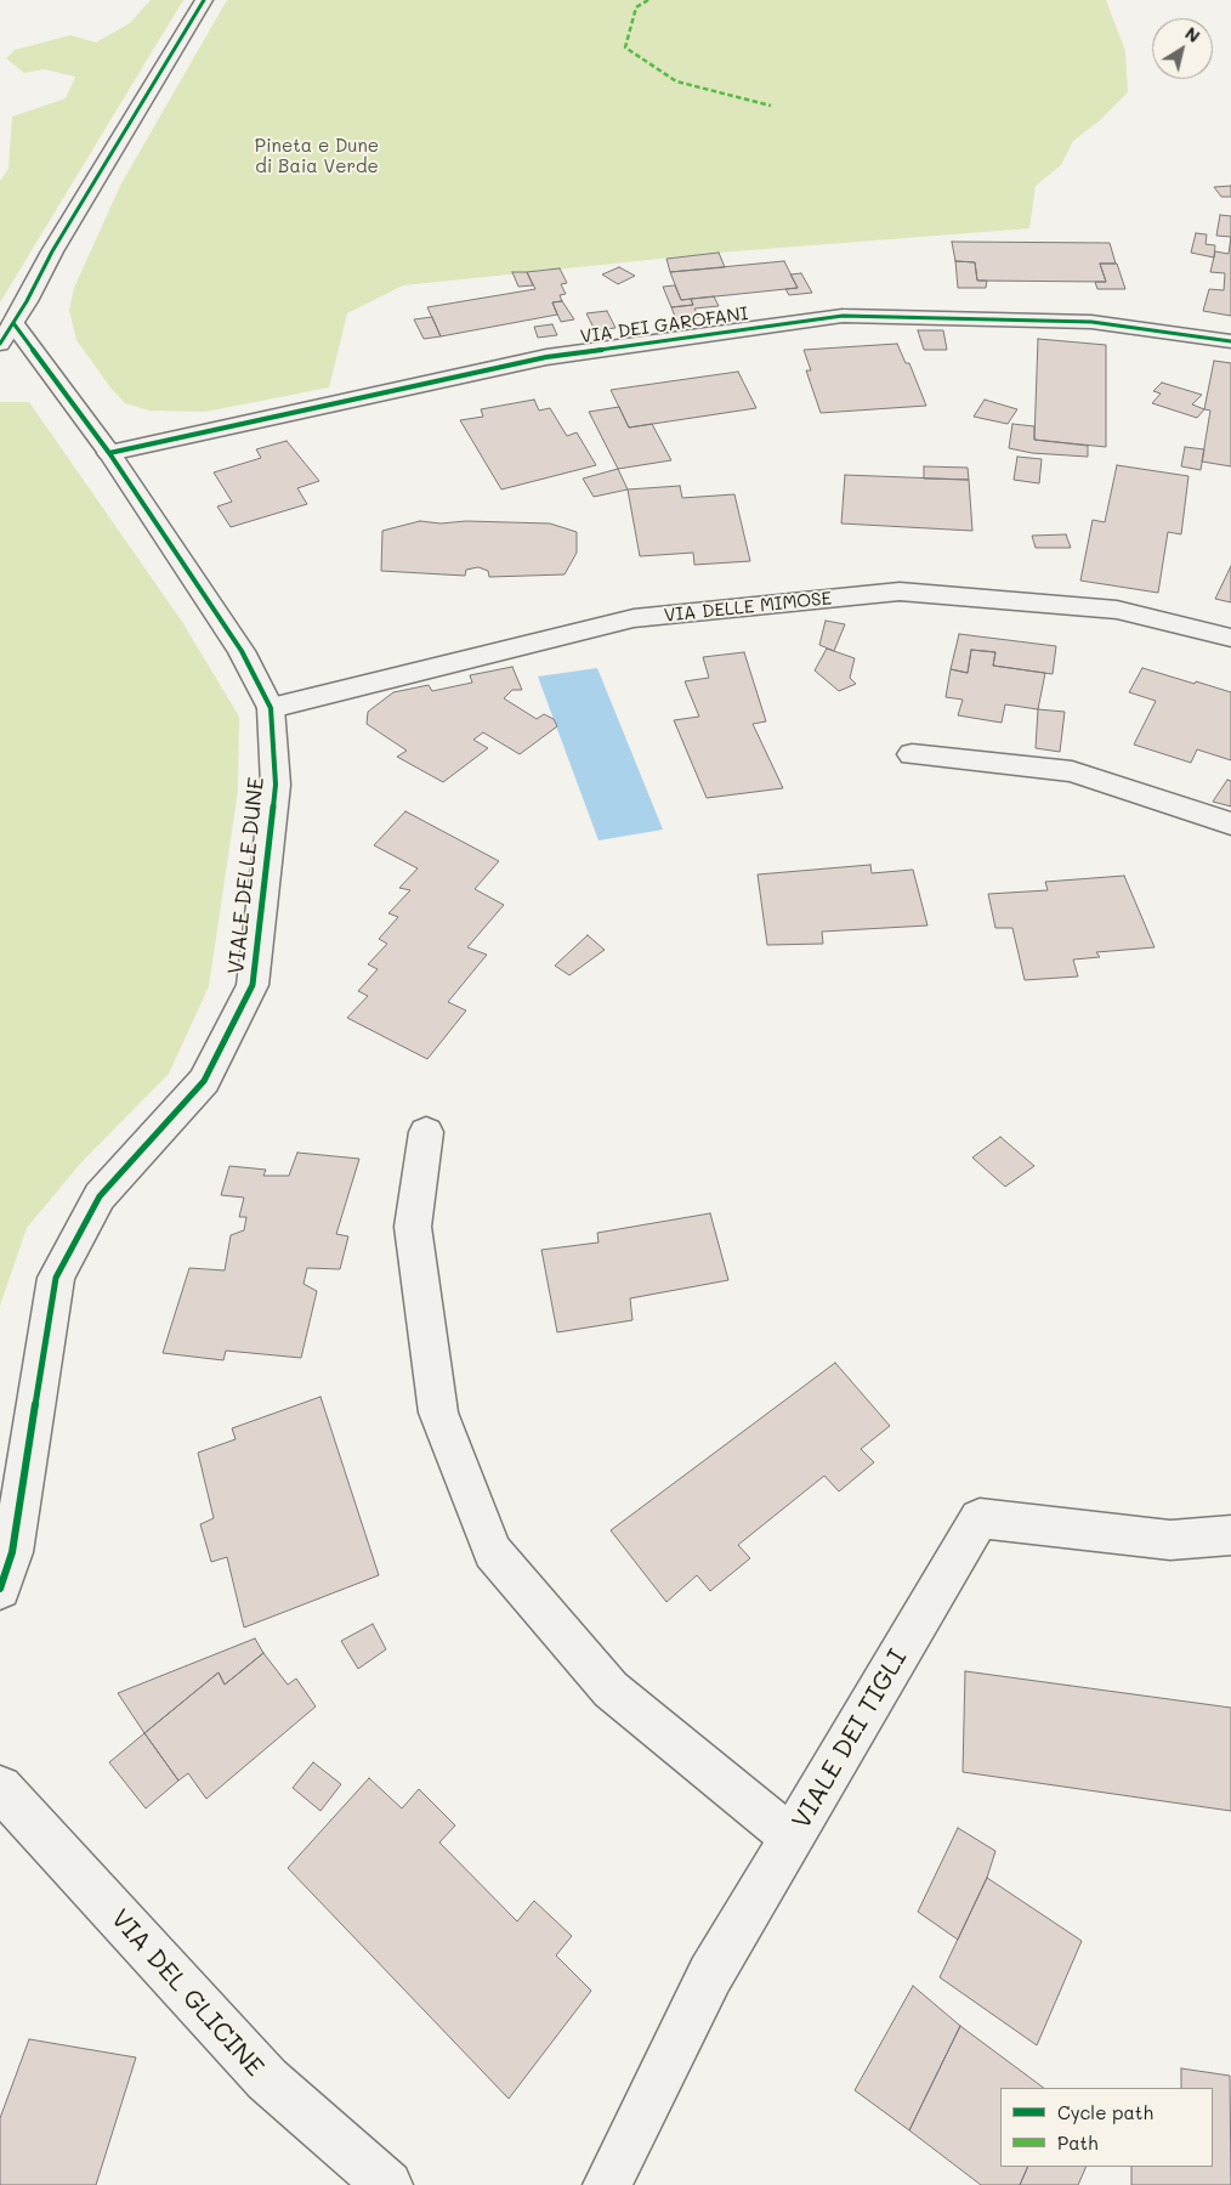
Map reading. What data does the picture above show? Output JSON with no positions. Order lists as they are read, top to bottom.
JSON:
{
  "streets": {
    "street": [
      "VIA DEI GAROFANI",
      "VIA DELLE MIMOSE",
      "VIALE DELLE DUNE",
      "VIALE DEI TIGLI",
      "VIA DEL GLICINE"
    ]
  },
  "crossings": [
    ["VIA DEI GAROFANI", "VIALE DELLE DUNE"],
    ["VIA DELLE MIMOSE", "VIALE DELLE DUNE"]
  ],
  "parks": ["Pineta e Dune di Baia Verde"],
  "legend": ["Cycle path", "Path"],
  "north": "top right"
}
